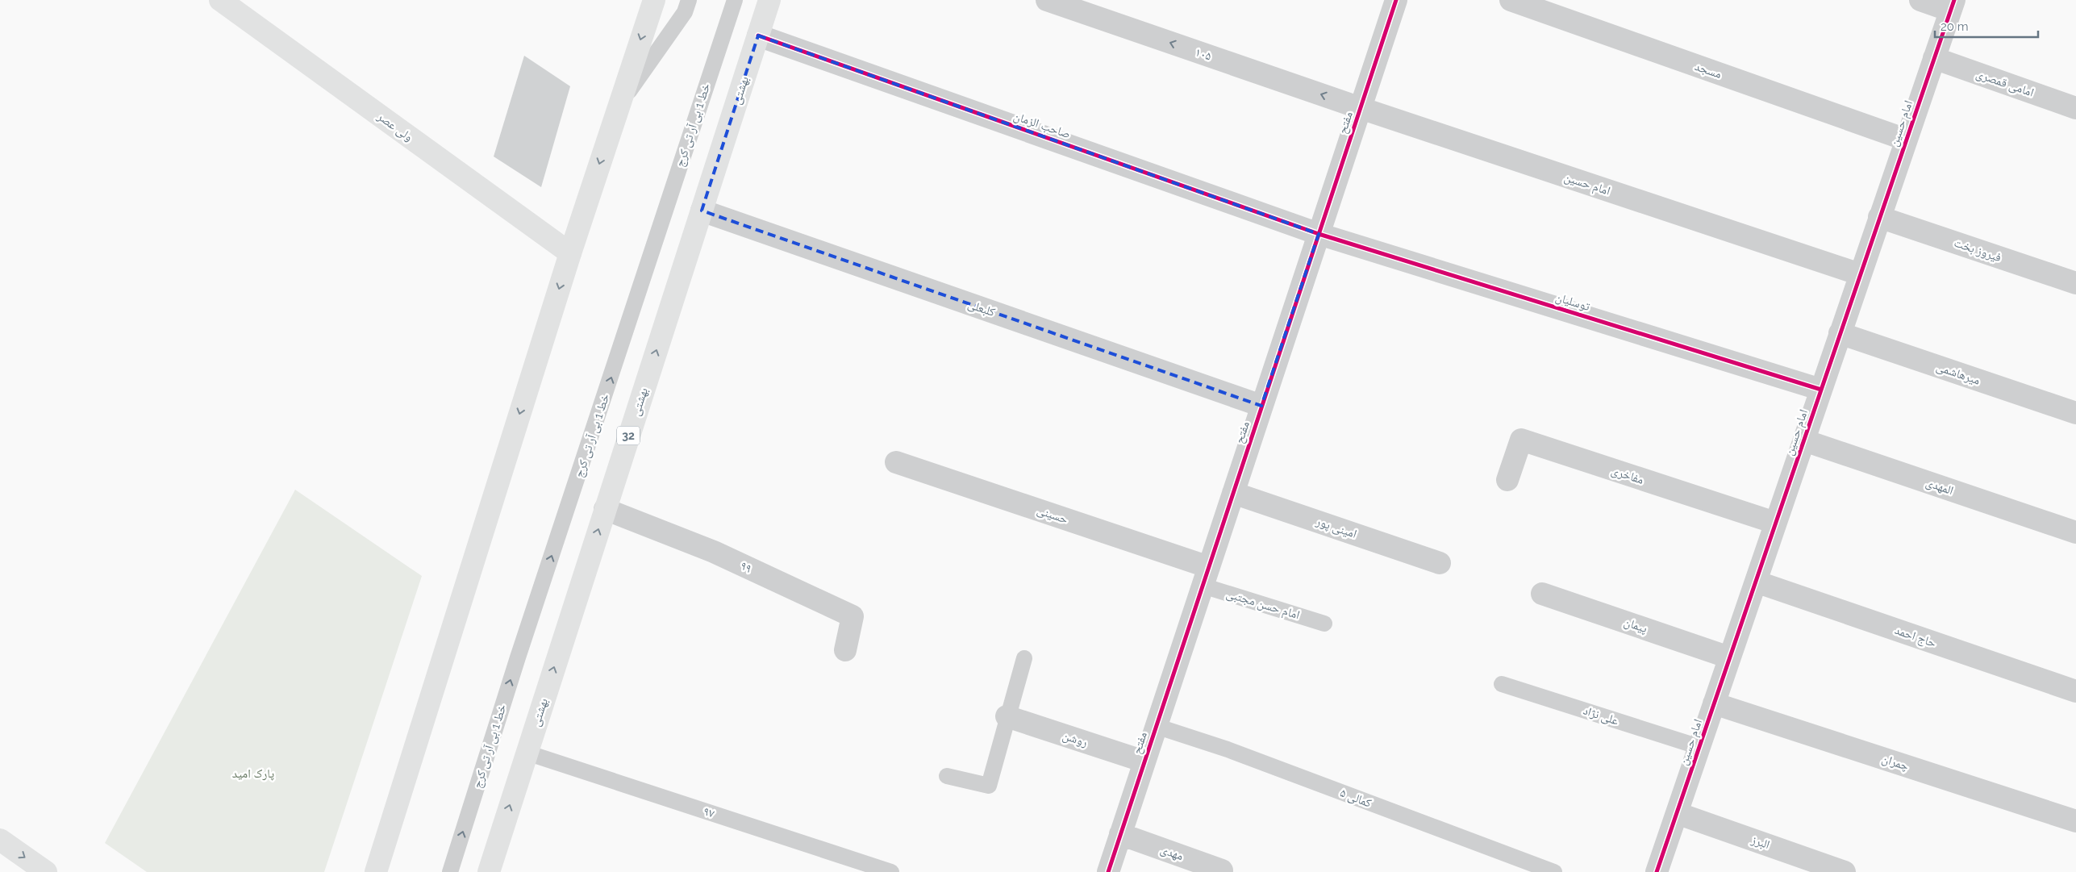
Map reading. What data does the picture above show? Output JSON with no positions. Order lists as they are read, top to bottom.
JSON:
{
  "streets": {
    "main road": ["بهشتی", "ولی عصر", "32"],
    "street": [
      "۱۰۵",
      "مسجد",
      "امامی قمصری",
      "مفتح",
      "امام حسین",
      "صاحب الزمان",
      "فیروز بخت",
      "توسلیان",
      "کلبعلی",
      "میرهاشمی",
      "مفاخری",
      "المهدی",
      "حسینی",
      "امینی پور",
      "۹۹",
      "پیمان",
      "حاج احمد",
      "روشن",
      "چمران",
      "البرز",
      "مهدی"
    ],
    "lane": [
      "خط 1 بی آر تی کرج",
      "امام حسن مجتبی",
      "علی نژاد",
      "۵ کمالی",
      "۹۷"
    ]
  },
  "crossings": [
    ["۱۰۵", "مفتح"],
    ["۱۰۵", "امام حسین"],
    ["مسجد", "امام حسین"],
    ["امامی قمصری", "امام حسین"],
    ["بهشتی", "صاحب الزمان"],
    ["بهشتی", "کلبعلی"],
    ["بهشتی", "۹۹"],
    ["بهشتی", "۹۷"],
    ["مفتح", "امام حسین"],
    ["مفتح", "صاحب الزمان"],
    ["مفتح", "توسلیان"],
    ["مفتح", "کلبعلی"],
    ["مفتح", "حسینی"],
    ["مفتح", "امینی پور"],
    ["مفتح", "امام حسن مجتبی"],
    ["مفتح", "روشن"],
    ["مفتح", "۵ کمالی"],
    ["مفتح", "مهدی"],
    ["امام حسین", "فیروز بخت"],
    ["امام حسین", "توسلیان"],
    ["امام حسین", "میرهاشمی"],
    ["امام حسین", "مفاخری"],
    ["امام حسین", "المهدی"],
    ["امام حسین", "پیمان"],
    ["امام حسین", "حاج احمد"],
    ["امام حسین", "علی نژاد"],
    ["امام حسین", "چمران"],
    ["امام حسین", "البرز"],
    ["صاحب الزمان", "توسلیان"],
    ["حسینی", "امام حسن مجتبی"]
  ],
  "one_way": ["۱۰۵", "خط 1 بی آر تی کرج"],
  "parks": ["پارک امید"],
  "scale_bar": "20 m"
}
